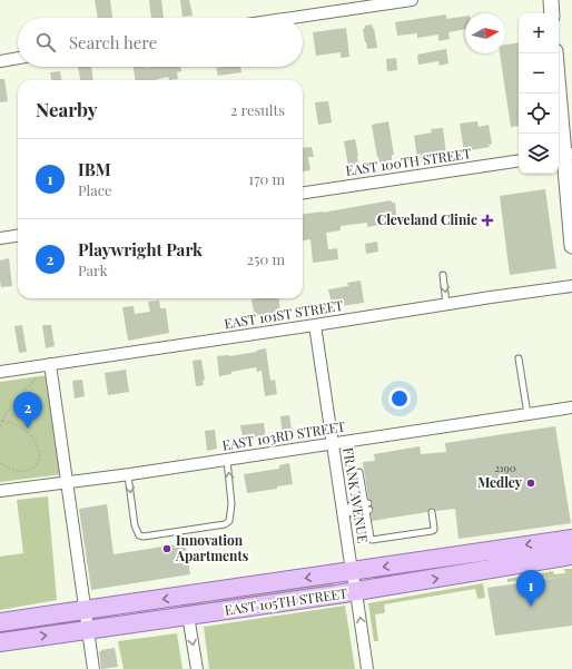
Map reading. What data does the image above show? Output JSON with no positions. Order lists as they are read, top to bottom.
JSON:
{
  "streets": {
    "main road": ["EAST 105TH STREET"],
    "street": [
      "EAST 100TH STREET",
      "EAST 101ST STREET",
      "EAST 103RD STREET",
      "FRANK AVENUE"
    ]
  },
  "crossings": [
    ["EAST 101ST STREET", "FRANK AVENUE"],
    ["EAST 103RD STREET", "FRANK AVENUE"],
    ["FRANK AVENUE", "EAST 105TH STREET"]
  ],
  "places": {
    "health": ["Cleveland Clinic"],
    "other": ["Medley", "Innovation Apartments"]
  },
  "house_numbers": ["2190"],
  "north": "right",
  "page": {
    "map_buttons": ["+", "−"],
    "search": "Search here",
    "heading": ["Nearby", "2 results"],
    "list": [
      {
        "mark": "1",
        "name": "IBM",
        "note": "Place",
        "value": "170 m"
      },
      {
        "mark": "2",
        "name": "Playwright Park",
        "note": "Park",
        "value": "250 m"
      }
    ],
    "pins": ["2", "1"]
  }
}
